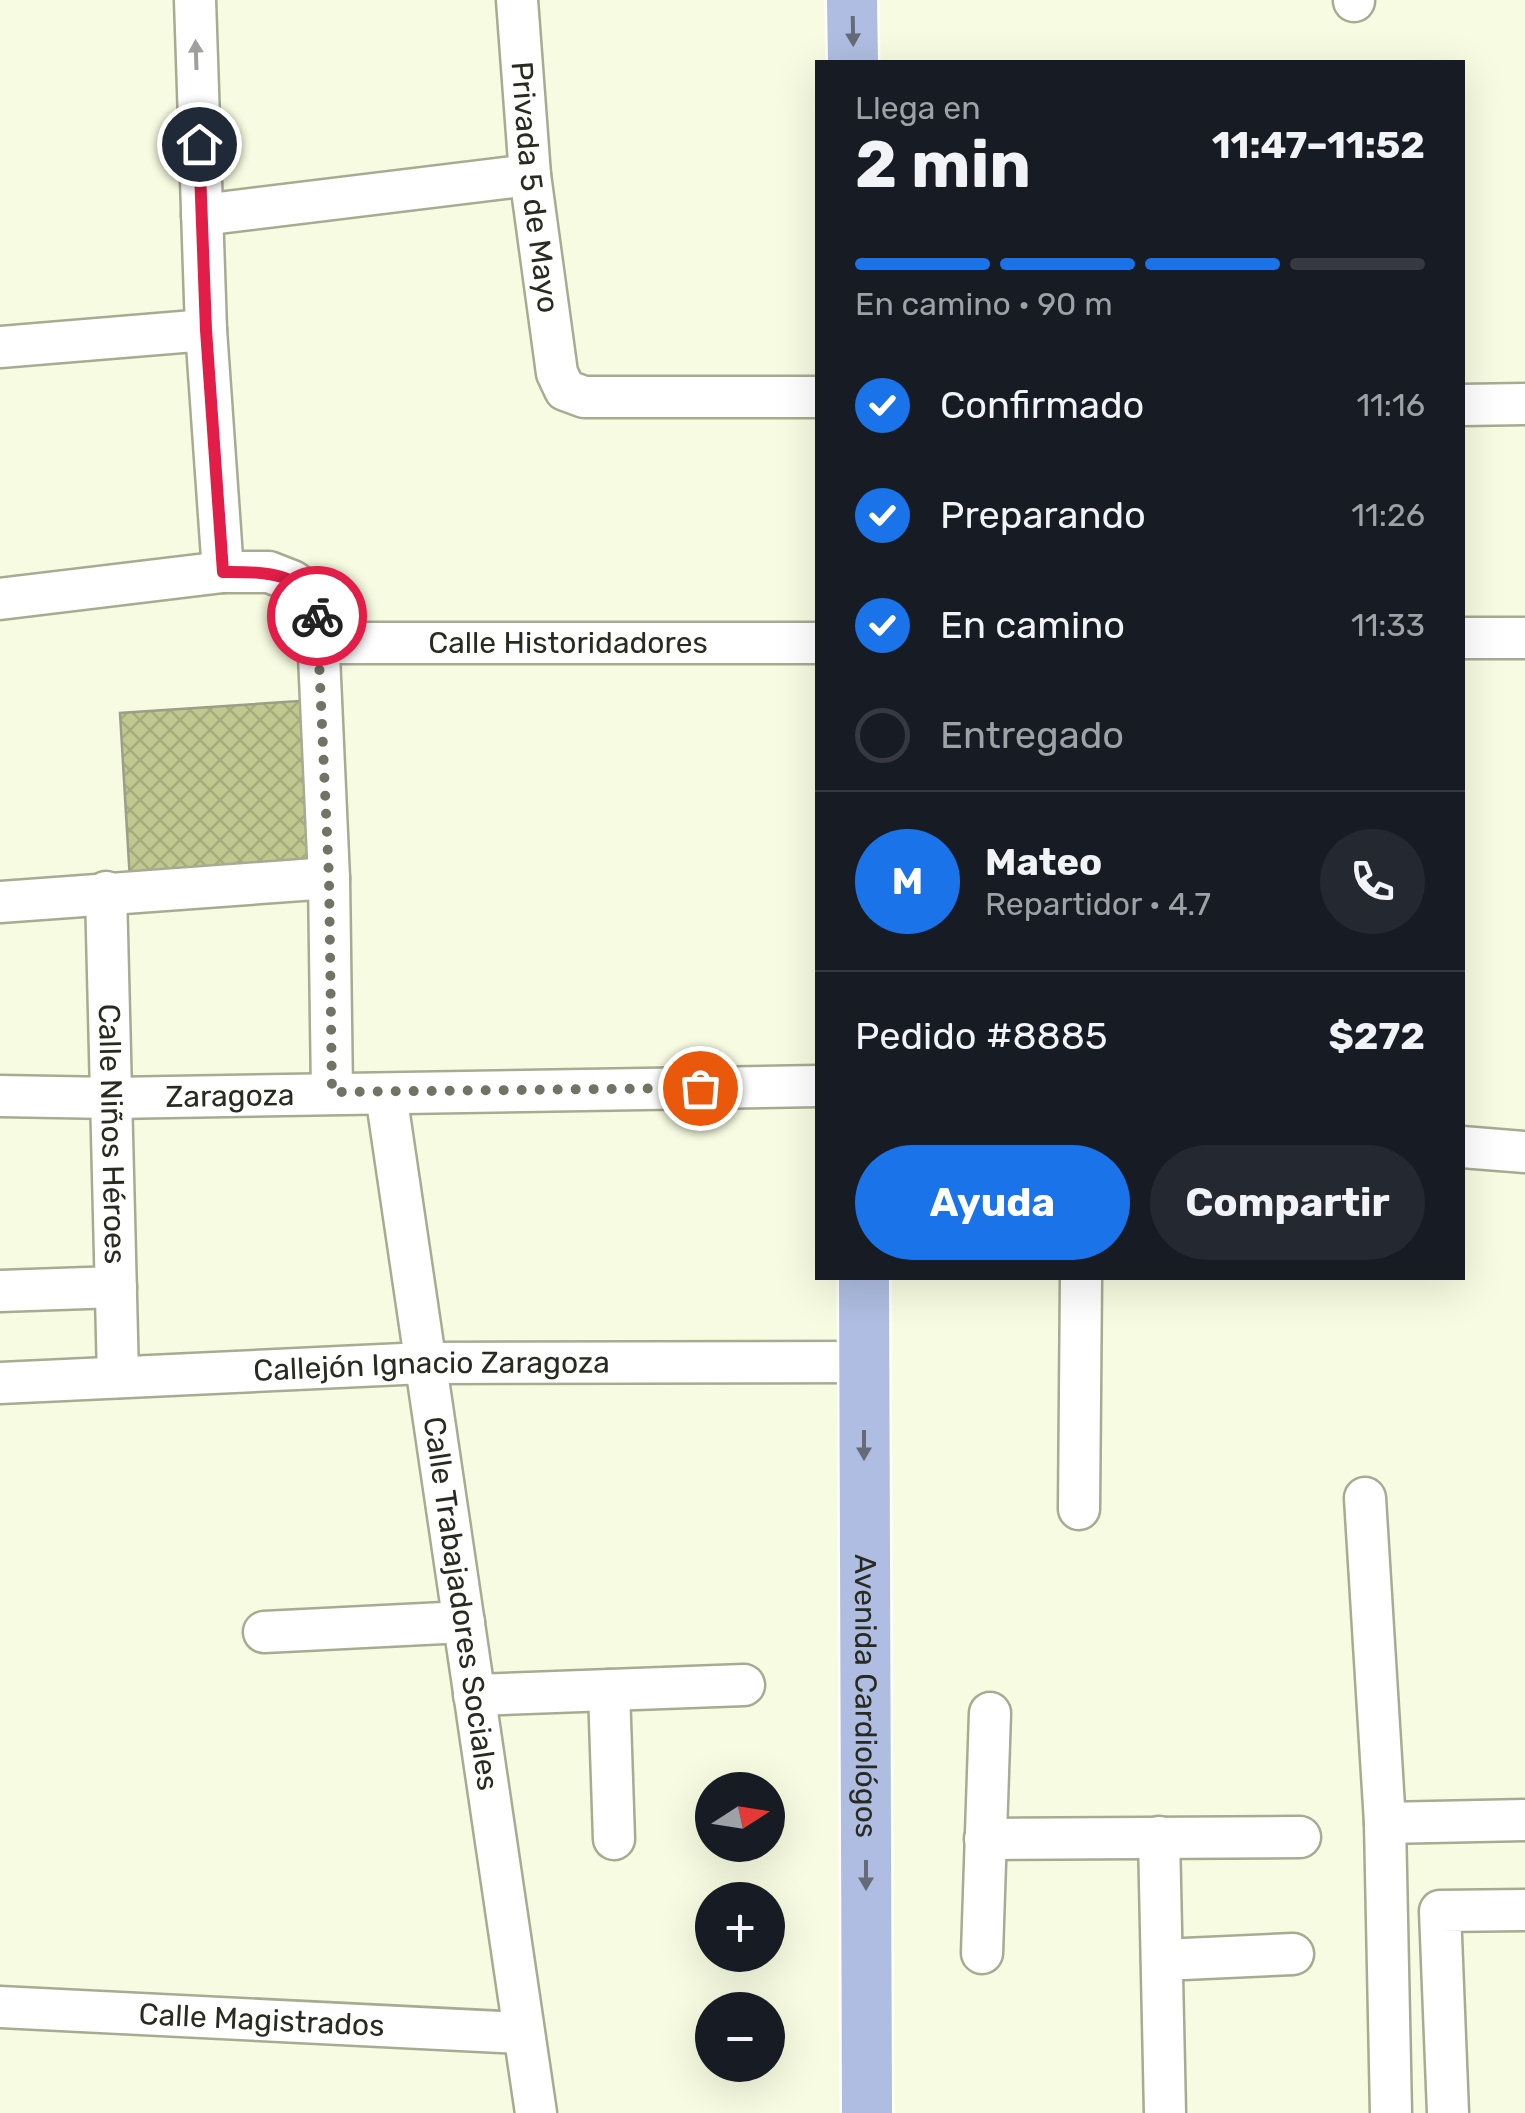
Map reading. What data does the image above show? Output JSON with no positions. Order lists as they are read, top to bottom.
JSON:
{
  "streets": {
    "main road": ["Avenida Cardiológos"],
    "street": [
      "Privada 5 de Mayo",
      "Calle Historidadores",
      "Zaragoza",
      "Calle Niños Héroes",
      "Callejón Ignacio Zaragoza",
      "Calle Trabajadores Sociales",
      "Calle Magistrados"
    ]
  },
  "crossings": [
    ["Zaragoza", "Calle Niños Héroes"],
    ["Zaragoza", "Calle Trabajadores Sociales"],
    ["Calle Niños Héroes", "Callejón Ignacio Zaragoza"],
    ["Callejón Ignacio Zaragoza", "Calle Trabajadores Sociales"],
    ["Callejón Ignacio Zaragoza", "Avenida Cardiológos"],
    ["Calle Trabajadores Sociales", "Calle Magistrados"]
  ],
  "one_way": ["Avenida Cardiológos"],
  "north": "right",
  "page": {
    "heading": ["2 min", "Llega en", "11:47–11:52"],
    "panel": [
      "Mateo",
      "Repartidor · 4.7",
      "Pedido #8885",
      "$272"
    ],
    "bar": "En camino · 90 m",
    "list": [
      ["Confirmado", "11:16"],
      ["Preparando", "11:26"],
      ["En camino", "11:33"],
      "Entregado"
    ],
    "round": "M",
    "buttons": ["Ayuda", "Compartir"],
    "map_buttons": ["+", "−"]
  }
}
